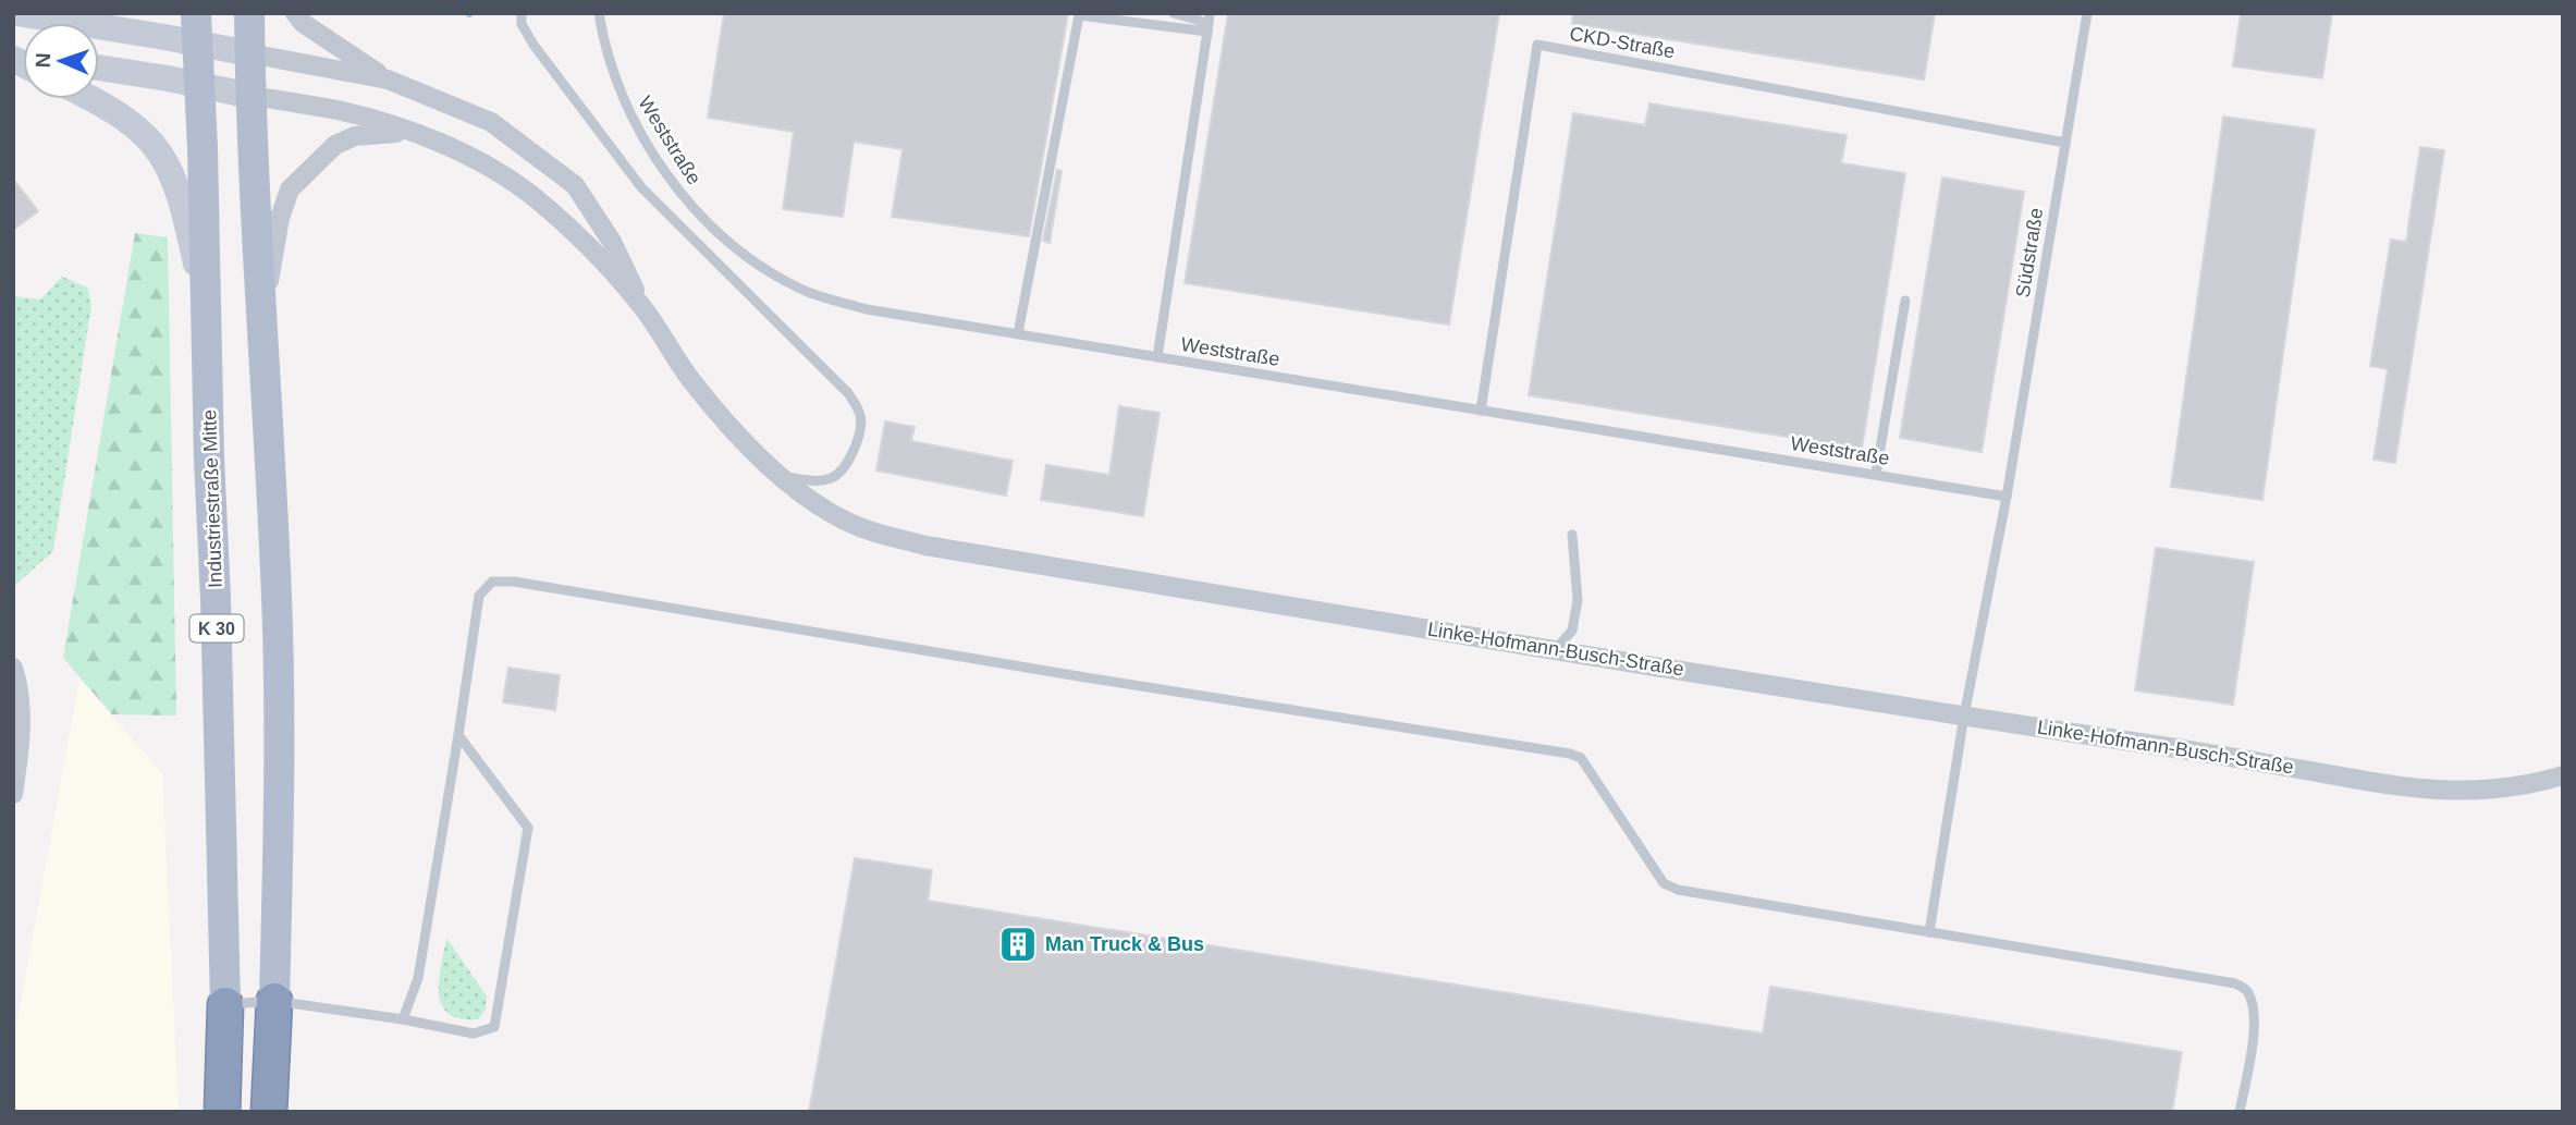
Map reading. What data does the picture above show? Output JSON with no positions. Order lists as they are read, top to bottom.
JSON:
{
  "streets": {
    "highway": ["Industriestraße Mitte", "K 30"],
    "street": ["Linke-Hofmann-Busch-Straße"],
    "lane": ["CKD-Straße", "Weststraße", "Südstraße"]
  },
  "crossings": [
    ["CKD-Straße", "Weststraße"],
    ["CKD-Straße", "Südstraße"],
    ["Weststraße", "Südstraße"],
    ["Südstraße", "Linke-Hofmann-Busch-Straße"],
    ["Industriestraße Mitte", "K 30"]
  ],
  "places": {
    "building": ["Man Truck & Bus"]
  },
  "north": "left"
}
